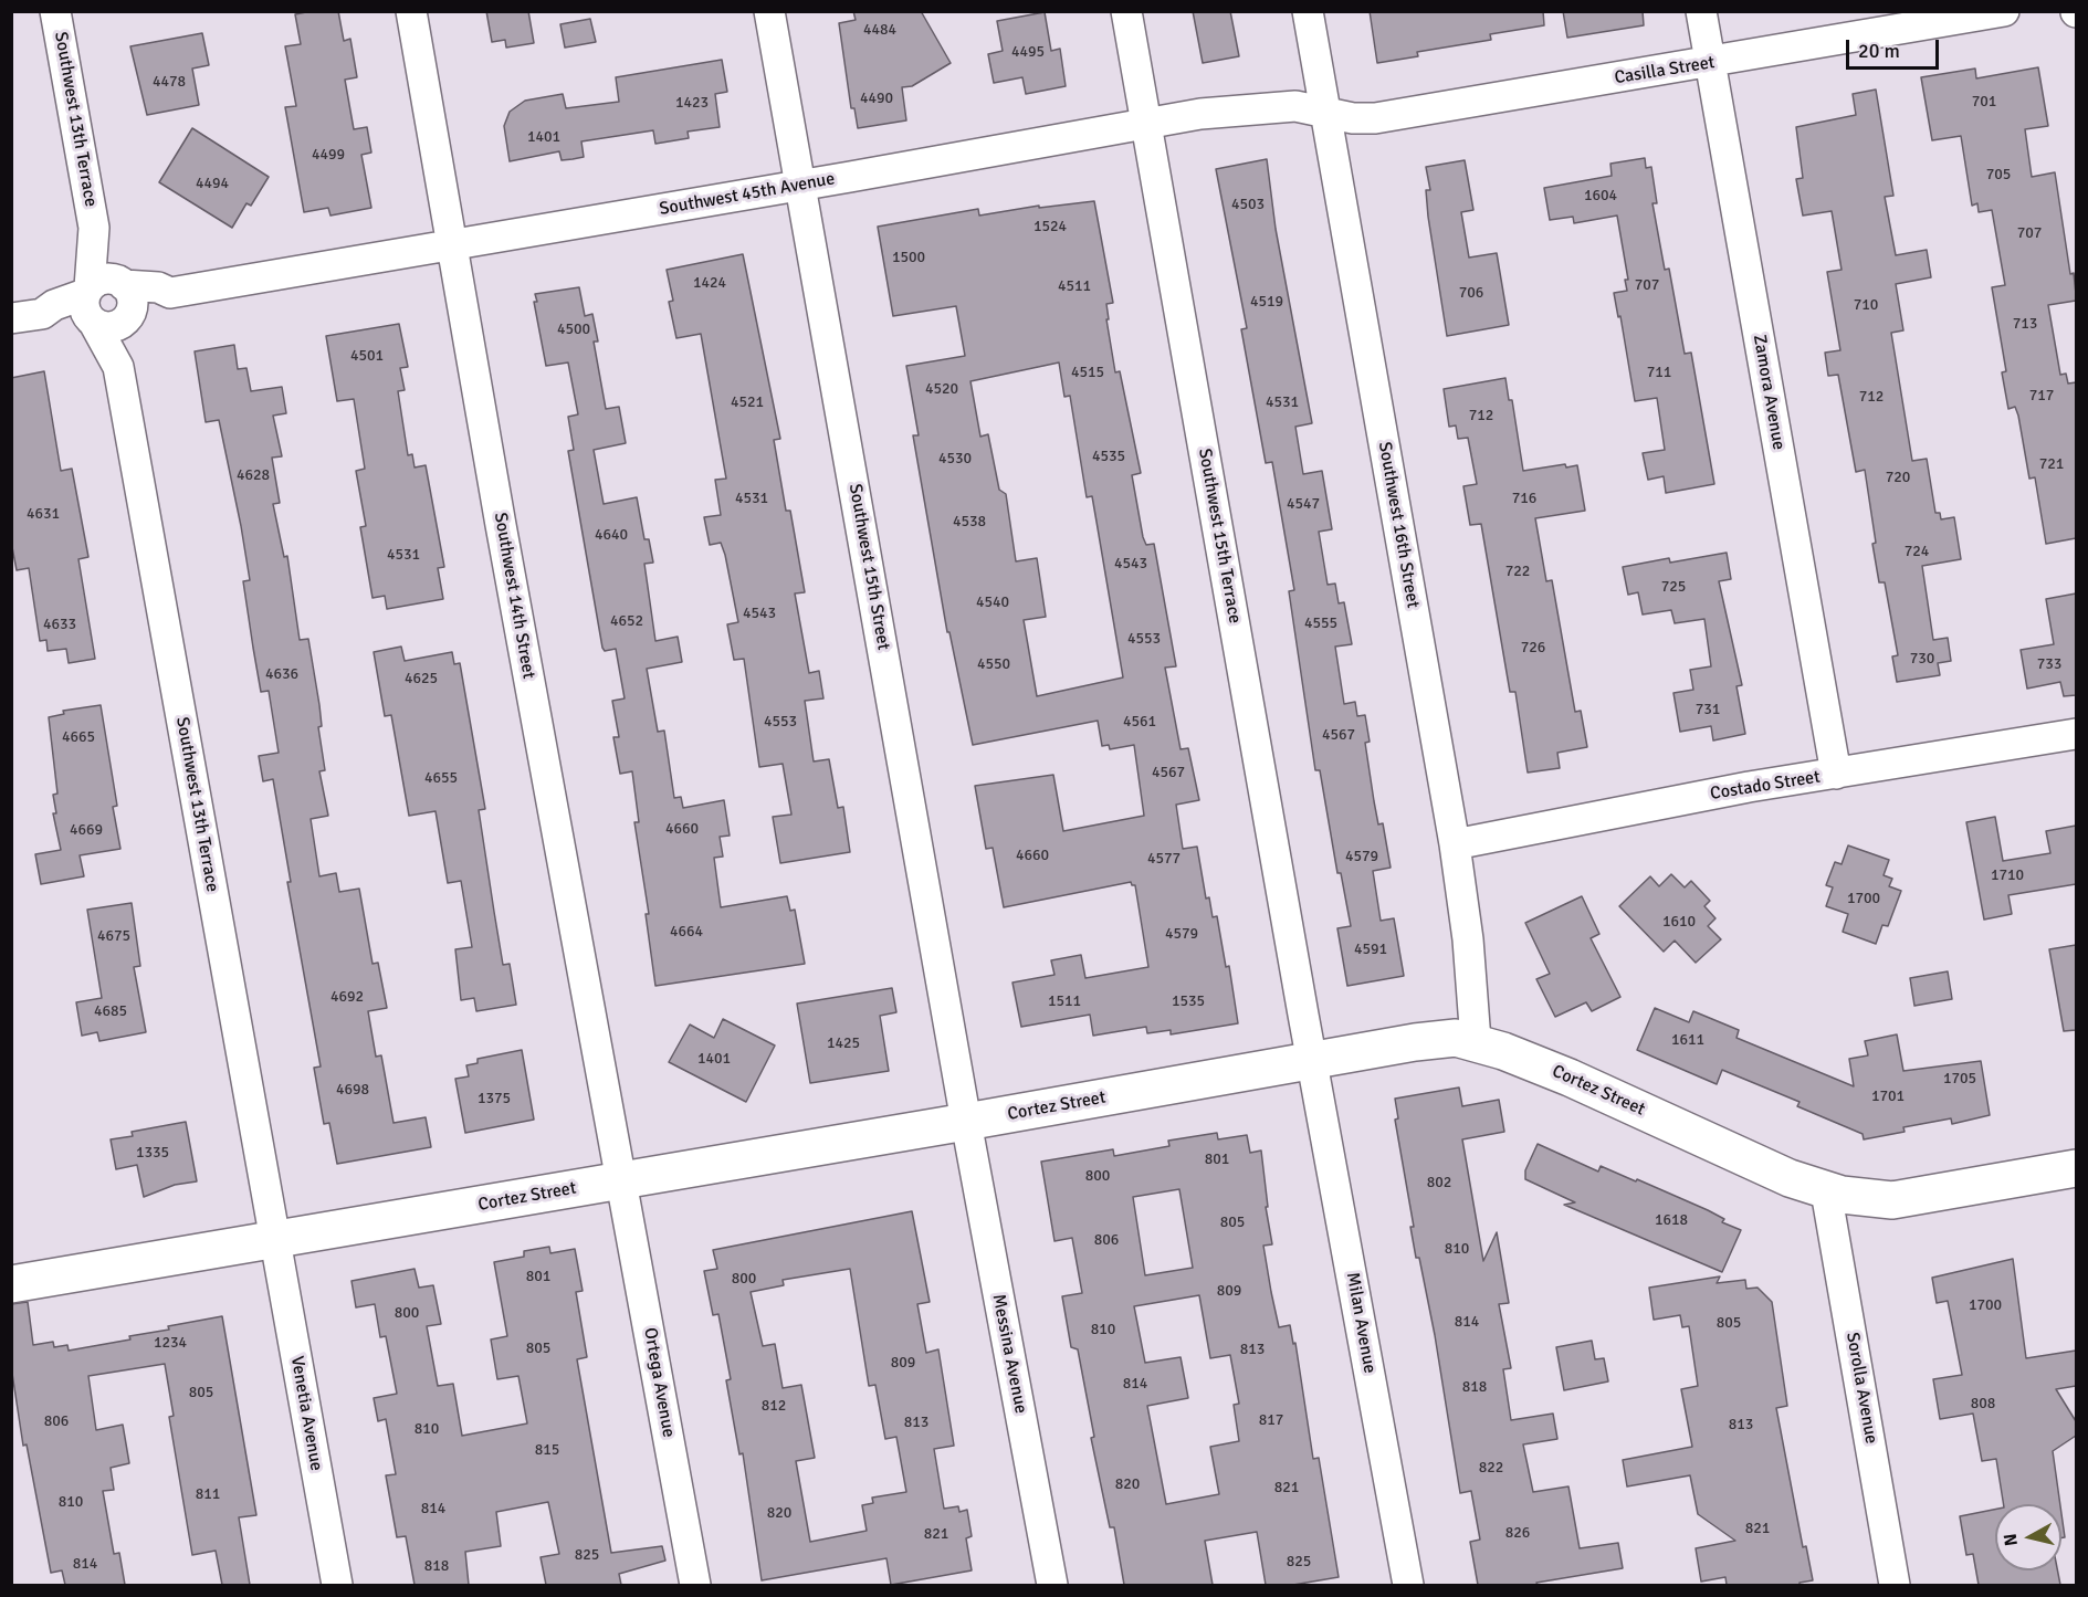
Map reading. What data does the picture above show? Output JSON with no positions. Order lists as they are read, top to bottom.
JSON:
{
  "streets": {
    "street": [
      "Casilla Street",
      "Southwest 13th Terrace",
      "Southwest 45th Avenue",
      "Zamora Avenue",
      "Southwest 16th Street",
      "Southwest 15th Terrace",
      "Southwest 15th Street",
      "Southwest 14th Street",
      "Costado Street",
      "Cortez Street",
      "Milan Avenue",
      "Messina Avenue",
      "Ortega Avenue",
      "Sorolla Avenue",
      "Venetia Avenue"
    ]
  },
  "crossings": [
    ["Casilla Street", "Southwest 45th Avenue"],
    ["Casilla Street", "Zamora Avenue"],
    ["Casilla Street", "Southwest 16th Street"],
    ["Southwest 13th Terrace", "Southwest 45th Avenue"],
    ["Southwest 13th Terrace", "Cortez Street"],
    ["Southwest 13th Terrace", "Venetia Avenue"],
    ["Southwest 45th Avenue", "Southwest 16th Street"],
    ["Southwest 45th Avenue", "Southwest 15th Terrace"],
    ["Southwest 45th Avenue", "Southwest 15th Street"],
    ["Southwest 45th Avenue", "Southwest 14th Street"],
    ["Zamora Avenue", "Costado Street"],
    ["Southwest 16th Street", "Costado Street"],
    ["Southwest 16th Street", "Cortez Street"],
    ["Southwest 15th Terrace", "Cortez Street"],
    ["Southwest 15th Terrace", "Milan Avenue"],
    ["Southwest 15th Street", "Cortez Street"],
    ["Southwest 15th Street", "Messina Avenue"],
    ["Southwest 14th Street", "Cortez Street"],
    ["Southwest 14th Street", "Ortega Avenue"],
    ["Cortez Street", "Milan Avenue"],
    ["Cortez Street", "Messina Avenue"],
    ["Cortez Street", "Ortega Avenue"],
    ["Cortez Street", "Sorolla Avenue"],
    ["Cortez Street", "Venetia Avenue"]
  ],
  "house_numbers": [
    "4484",
    "4495",
    "4478",
    "4490",
    "701",
    "1423",
    "1401",
    "4499",
    "705",
    "4494",
    "1604",
    "4503",
    "1524",
    "707",
    "1500",
    "1424",
    "707",
    "4511",
    "706",
    "4519",
    "710",
    "713",
    "4500",
    "4501",
    "4515",
    "711",
    "4520",
    "717",
    "712",
    "4521",
    "4531",
    "712",
    "4535",
    "4530",
    "721",
    "4628",
    "720",
    "4531",
    "716",
    "4547",
    "4631",
    "4538",
    "4640",
    "724",
    "4531",
    "4543",
    "722",
    "725",
    "4540",
    "4543",
    "4652",
    "4555",
    "4633",
    "4553",
    "726",
    "730",
    "4550",
    "733",
    "4636",
    "4625",
    "731",
    "4553",
    "4561",
    "4567",
    "4665",
    "4567",
    "4655",
    "4660",
    "4669",
    "4660",
    "4579",
    "4577",
    "1710",
    "1700",
    "1610",
    "4664",
    "4579",
    "4675",
    "4591",
    "4692",
    "1511",
    "1535",
    "4685",
    "1611",
    "1425",
    "1401",
    "1705",
    "4698",
    "1701",
    "1375",
    "1335",
    "801",
    "800",
    "802",
    "1618",
    "805",
    "806",
    "810",
    "801",
    "800",
    "809",
    "1700",
    "800",
    "814",
    "805",
    "810",
    "1234",
    "805",
    "813",
    "809",
    "814",
    "818",
    "805",
    "808",
    "812",
    "817",
    "806",
    "813",
    "813",
    "810",
    "815",
    "822",
    "820",
    "821",
    "811",
    "810",
    "814",
    "820",
    "821",
    "826",
    "821",
    "825",
    "825",
    "814",
    "818"
  ],
  "scale_bar": "20 m",
  "north": "left"
}
